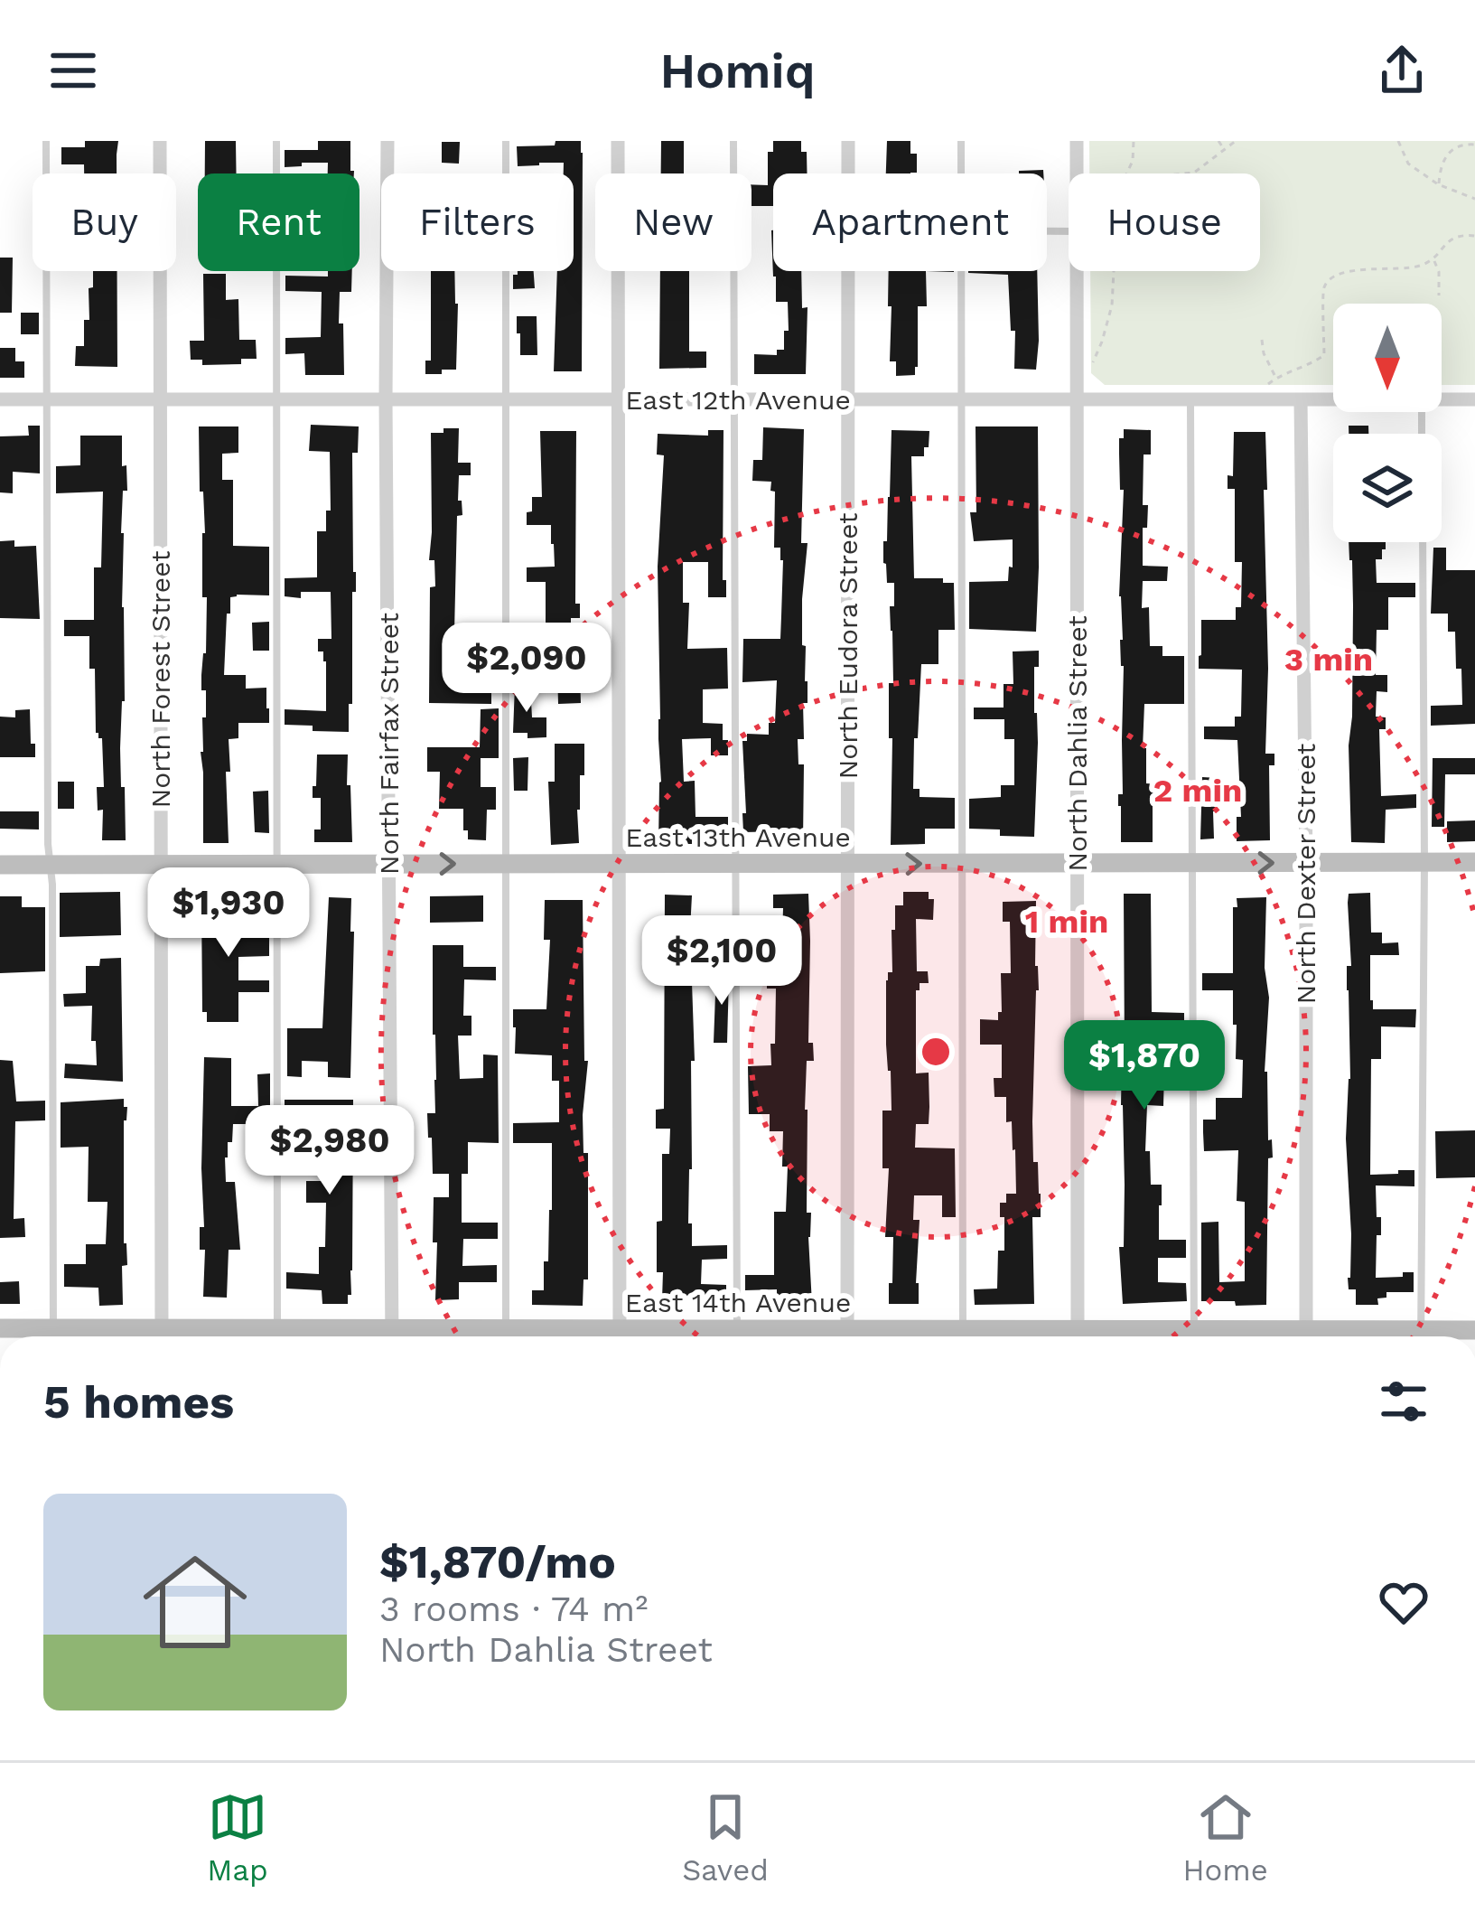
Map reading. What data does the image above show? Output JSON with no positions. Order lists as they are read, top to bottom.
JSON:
{
  "streets": {
    "main road": ["East 13th Avenue", "East 14th Avenue"],
    "street": [
      "East 12th Avenue",
      "North Eudora Street",
      "North Forest Street",
      "North Fairfax Street",
      "North Dahlia Street",
      "North Dexter Street"
    ]
  },
  "crossings": [
    ["East 12th Avenue", "North Eudora Street"],
    ["East 12th Avenue", "North Forest Street"],
    ["East 12th Avenue", "North Fairfax Street"],
    ["East 12th Avenue", "North Dahlia Street"],
    ["East 12th Avenue", "North Dexter Street"],
    ["North Eudora Street", "East 13th Avenue"],
    ["North Forest Street", "East 13th Avenue"],
    ["North Fairfax Street", "East 13th Avenue"],
    ["North Dahlia Street", "East 13th Avenue"],
    ["East 13th Avenue", "North Dexter Street"]
  ],
  "north": "bottom",
  "page": {
    "header": "Homiq",
    "chip": [
      "Buy",
      "Rent",
      "Filters",
      "New",
      "Apartment",
      "House"
    ],
    "price": [
      "$2,090",
      "$1,930",
      "$2,100",
      "$1,870",
      "$2,980"
    ],
    "heading": "5 homes",
    "list": [
      {
        "name": "$1,870/mo",
        "note": "3 rooms · 74 m² · North Dahlia Street"
      }
    ],
    "tabs": ["Map", "Saved", "Home"]
  },
  "rings": ["3 min", "2 min", "1 min"]
}
